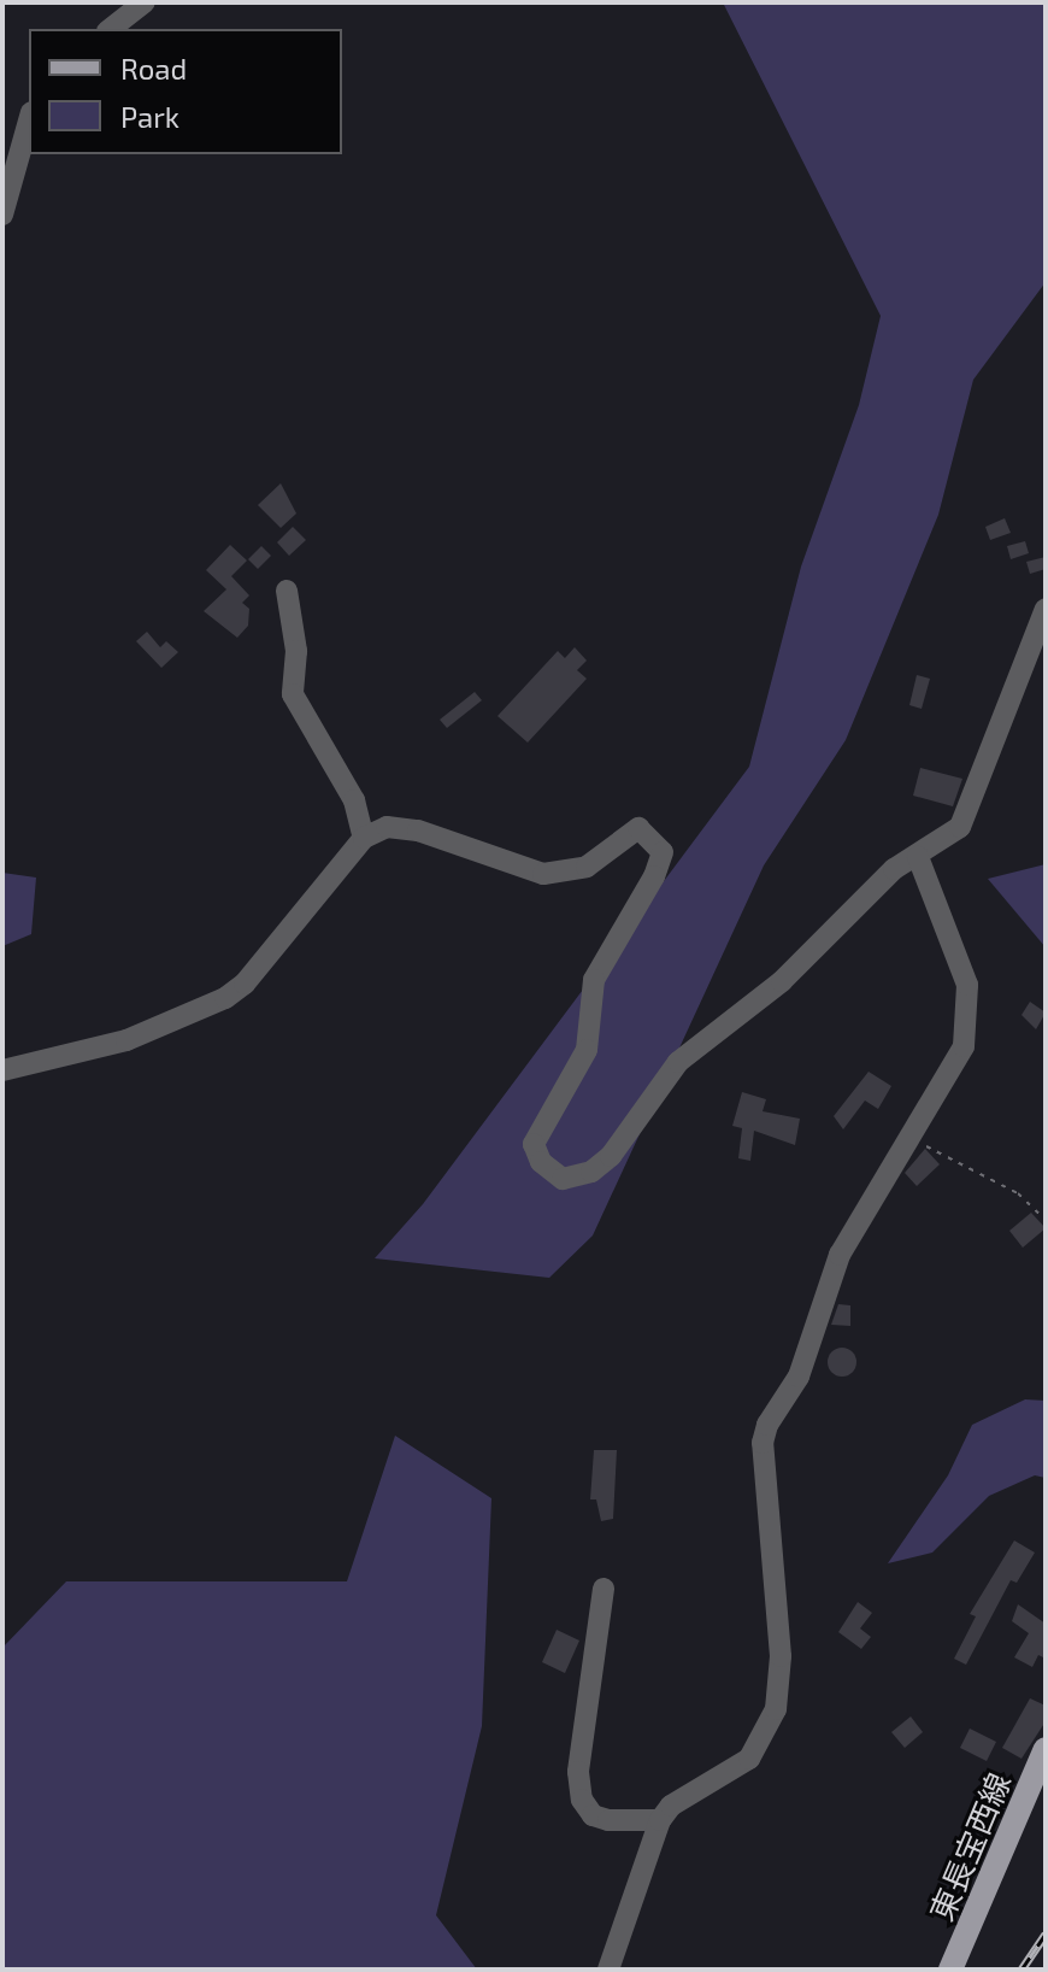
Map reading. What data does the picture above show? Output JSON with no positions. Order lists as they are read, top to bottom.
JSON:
{
  "streets": {
    "main road": ["東長宝西線"]
  },
  "legend": ["Road", "Park"]
}
